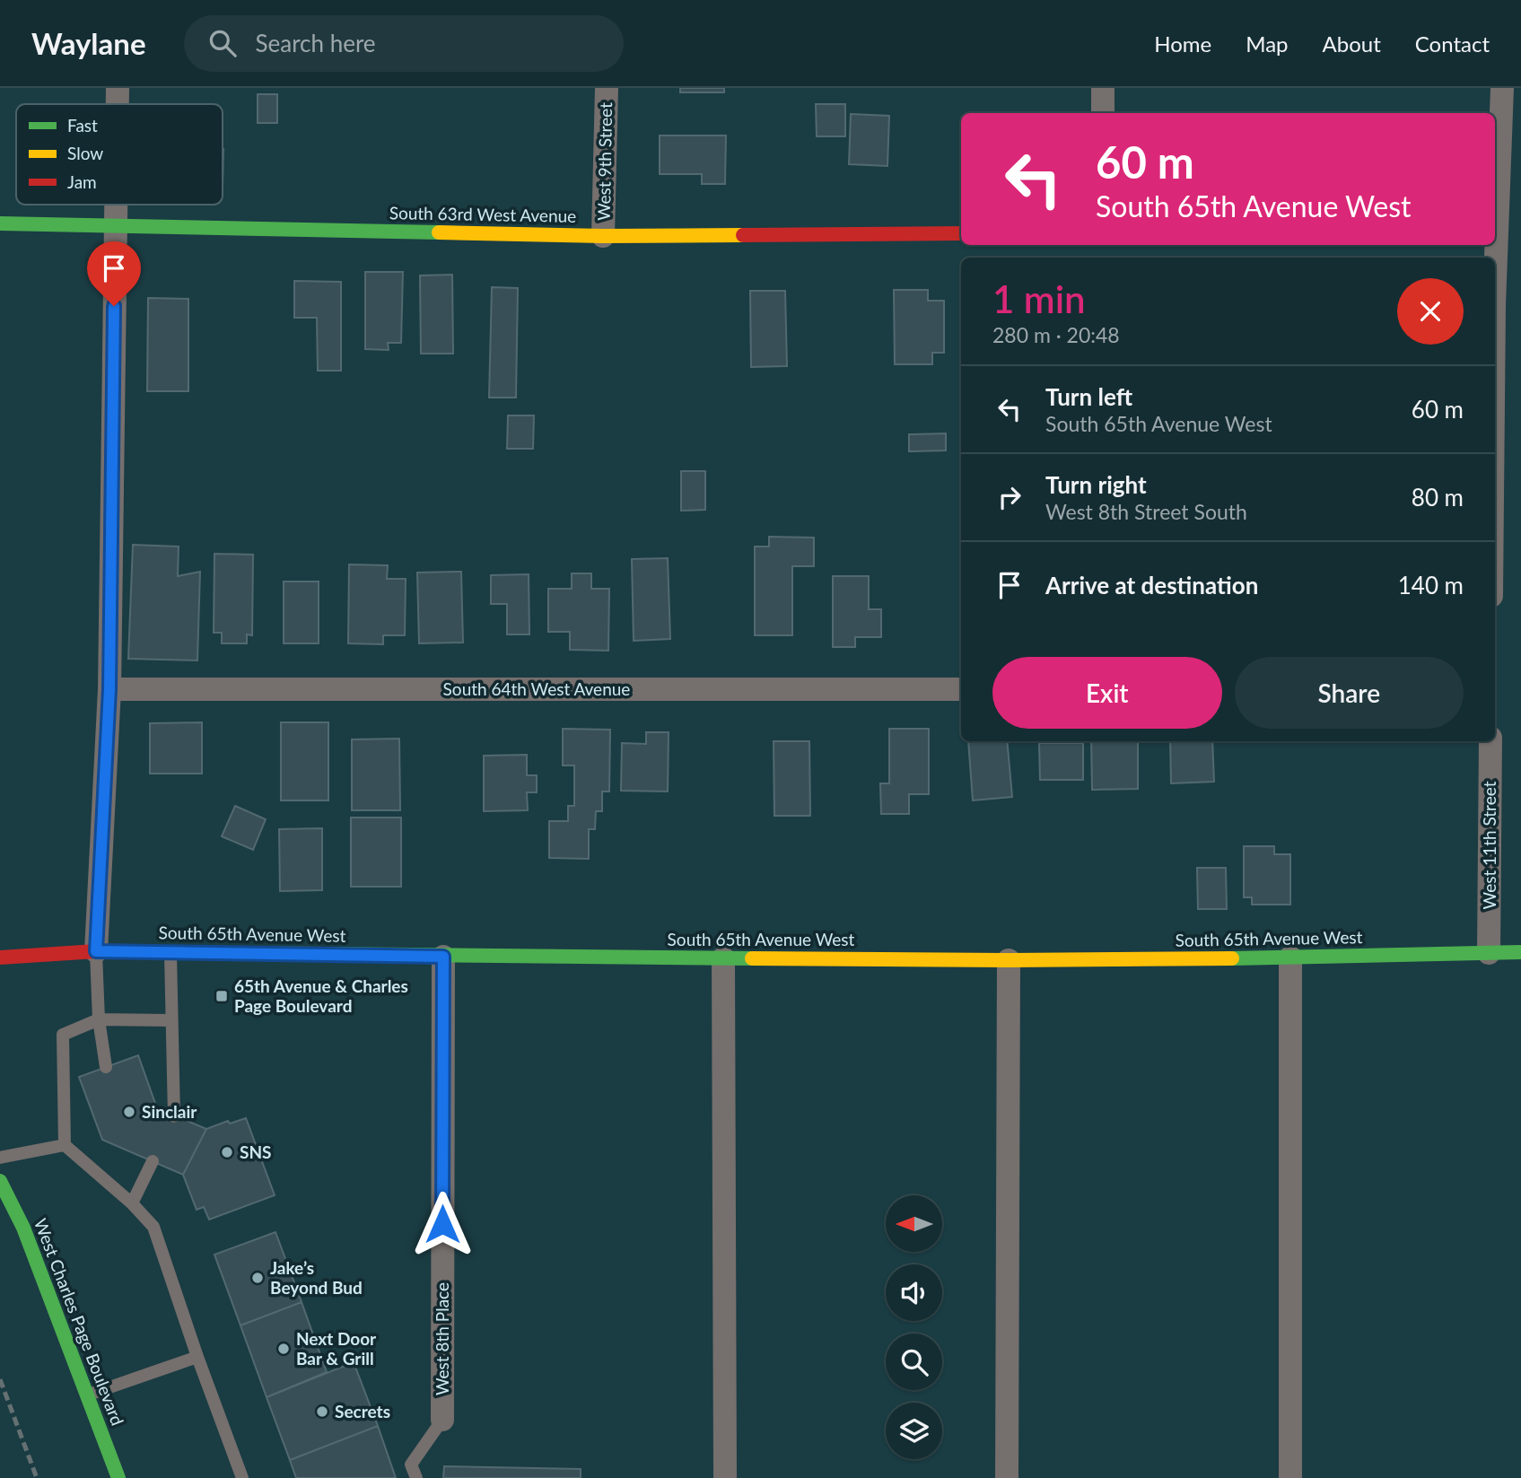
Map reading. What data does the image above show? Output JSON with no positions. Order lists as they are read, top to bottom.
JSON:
{
  "streets": {
    "street": [
      "West 9th Street",
      "South 63rd West Avenue",
      "South 64th West Avenue",
      "West 11th Street",
      "South 65th Avenue West",
      "West Charles Page Boulevard",
      "West 8th Place"
    ]
  },
  "crossings": [
    ["West 9th Street", "South 63rd West Avenue"],
    ["West 11th Street", "South 65th Avenue West"],
    ["South 65th Avenue West", "West 8th Place"]
  ],
  "places": {
    "transit": ["65th Avenue & Charles Page Boulevard"],
    "other": [
      "Sinclair",
      "SNS",
      "Jake’s Beyond Bud",
      "Next Door Bar & Grill",
      "Secrets"
    ]
  },
  "legend": ["Fast", "Slow", "Jam"],
  "north": "left",
  "page": {
    "header": "Waylane",
    "search": "Search here",
    "nav": [
      "Home",
      "Map",
      "About",
      "Contact"
    ],
    "turn": ["60 m", "South 65th Avenue West"],
    "heading": ["1 min", "280 m · 20:48"],
    "list": [
      {
        "name": "Turn left",
        "note": "South 65th Avenue West",
        "value": "60 m"
      },
      {
        "name": "Turn right",
        "note": "West 8th Street South",
        "value": "80 m"
      },
      {
        "name": "Arrive at destination",
        "value": "140 m"
      }
    ],
    "buttons": ["Exit", "Share"]
  }
}
